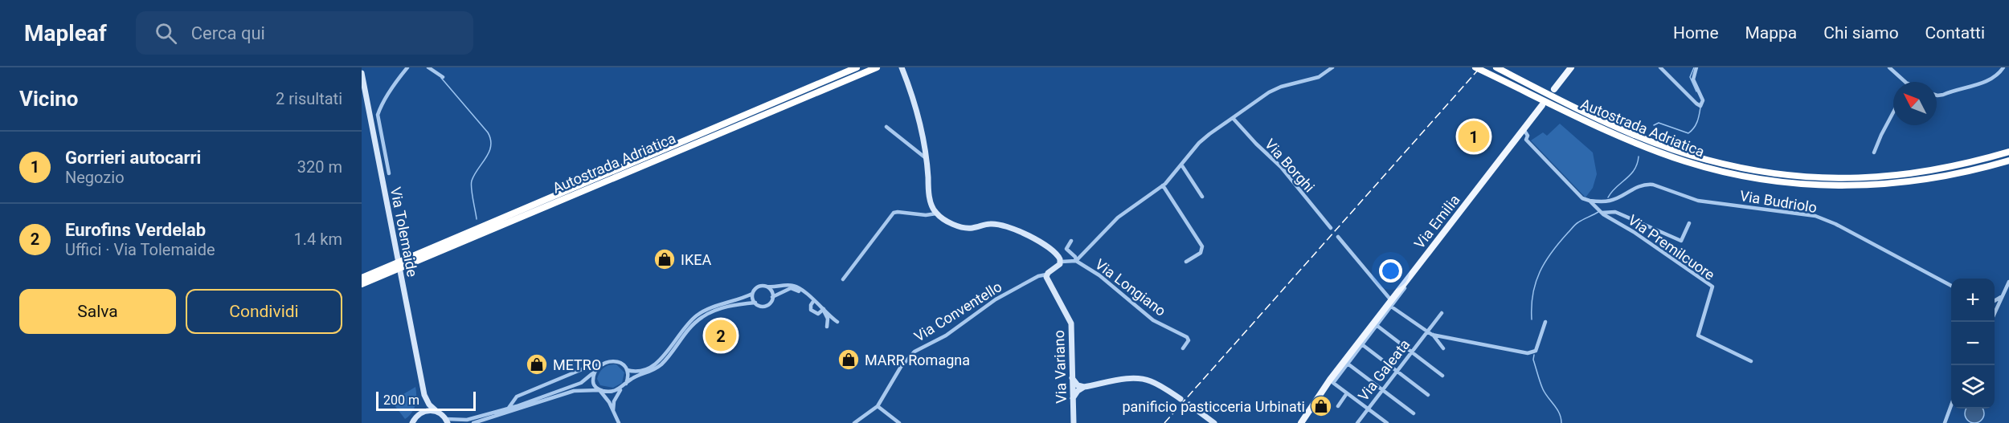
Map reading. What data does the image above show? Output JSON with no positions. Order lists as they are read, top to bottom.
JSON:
{
  "streets": {
    "highway": ["Autostrada Adriatica"],
    "main road": ["Via Emilia"],
    "street": [
      "Via Borghi",
      "Via Budriolo",
      "Via Tolemaide",
      "Via Premilcuore",
      "Via Longiano",
      "Via Conventello",
      "Via Variano",
      "Via Galeata"
    ]
  },
  "crossings": [
    ["Autostrada Adriatica", "Via Emilia"],
    ["Via Borghi", "Via Longiano"],
    ["Via Budriolo", "Via Premilcuore"],
    ["Via Emilia", "Via Premilcuore"],
    ["Via Conventello", "Via Variano"]
  ],
  "places": {
    "shop": [
      "IKEA",
      "MARR Romagna",
      "METRO",
      "panificio pasticceria Urbinati"
    ]
  },
  "scale_bar": "200 m",
  "north": "top left",
  "page": {
    "header": "Mapleaf",
    "search": "Cerca qui",
    "nav": [
      "Home",
      "Mappa",
      "Chi siamo",
      "Contatti"
    ],
    "heading": ["Vicino", "2 risultati"],
    "pins": ["1", "2"],
    "list": [
      {
        "mark": "1",
        "name": "Gorrieri autocarri",
        "note": "Negozio",
        "value": "320 m"
      },
      {
        "mark": "2",
        "name": "Eurofins Verdelab",
        "note": "Uffici · Via Tolemaide",
        "value": "1.4 km"
      }
    ],
    "buttons": ["Salva", "Condividi"],
    "map_buttons": ["+", "−"],
    "scale": "200 m"
  }
}
